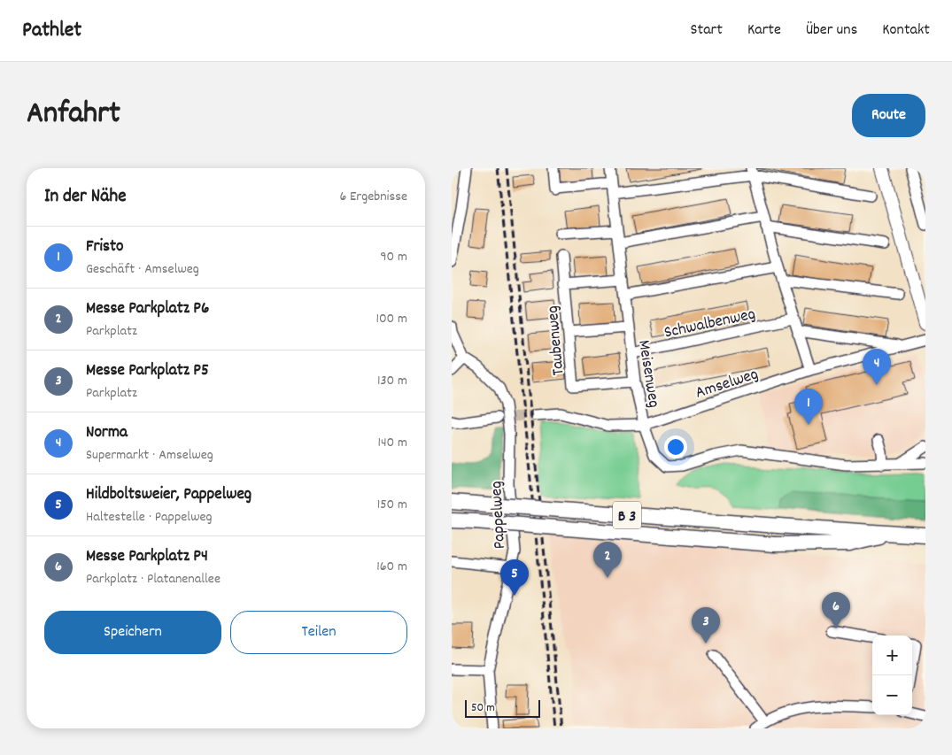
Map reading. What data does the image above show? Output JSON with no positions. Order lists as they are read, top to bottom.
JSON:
{
  "streets": {
    "highway": ["B 3"],
    "street": [
      "Schwalbenweg",
      "Taubenweg",
      "Meisenweg",
      "Amselweg",
      "Pappelweg"
    ]
  },
  "crossings": [
    ["Schwalbenweg", "Meisenweg"],
    ["Taubenweg", "Meisenweg"],
    ["Meisenweg", "Amselweg"]
  ],
  "scale_bar": "50 m",
  "page": {
    "header": "Pathlet",
    "nav": [
      "Start",
      "Karte",
      "Über uns",
      "Kontakt"
    ],
    "title": "Anfahrt",
    "buttons": [
      "Route",
      ["Speichern", "Teilen"]
    ],
    "heading": ["In der Nähe", "6 Ergebnisse"],
    "list": [
      {
        "mark": "1",
        "name": "Fristo",
        "note": "Geschäft · Amselweg",
        "value": "90 m"
      },
      {
        "mark": "2",
        "name": "Messe Parkplatz P6",
        "note": "Parkplatz",
        "value": "100 m"
      },
      {
        "mark": "3",
        "name": "Messe Parkplatz P5",
        "note": "Parkplatz",
        "value": "130 m"
      },
      {
        "mark": "4",
        "name": "Norma",
        "note": "Supermarkt · Amselweg",
        "value": "140 m"
      },
      {
        "mark": "5",
        "name": "Hildboltsweier, Pappelweg",
        "note": "Haltestelle · Pappelweg",
        "value": "150 m"
      },
      {
        "mark": "6",
        "name": "Messe Parkplatz P4",
        "note": "Parkplatz · Platanenallee",
        "value": "160 m"
      }
    ],
    "pins": [
      "4",
      "1",
      "2",
      "5",
      "6",
      "3"
    ],
    "map_buttons": ["+", "−"],
    "scale": "50 m"
  }
}
